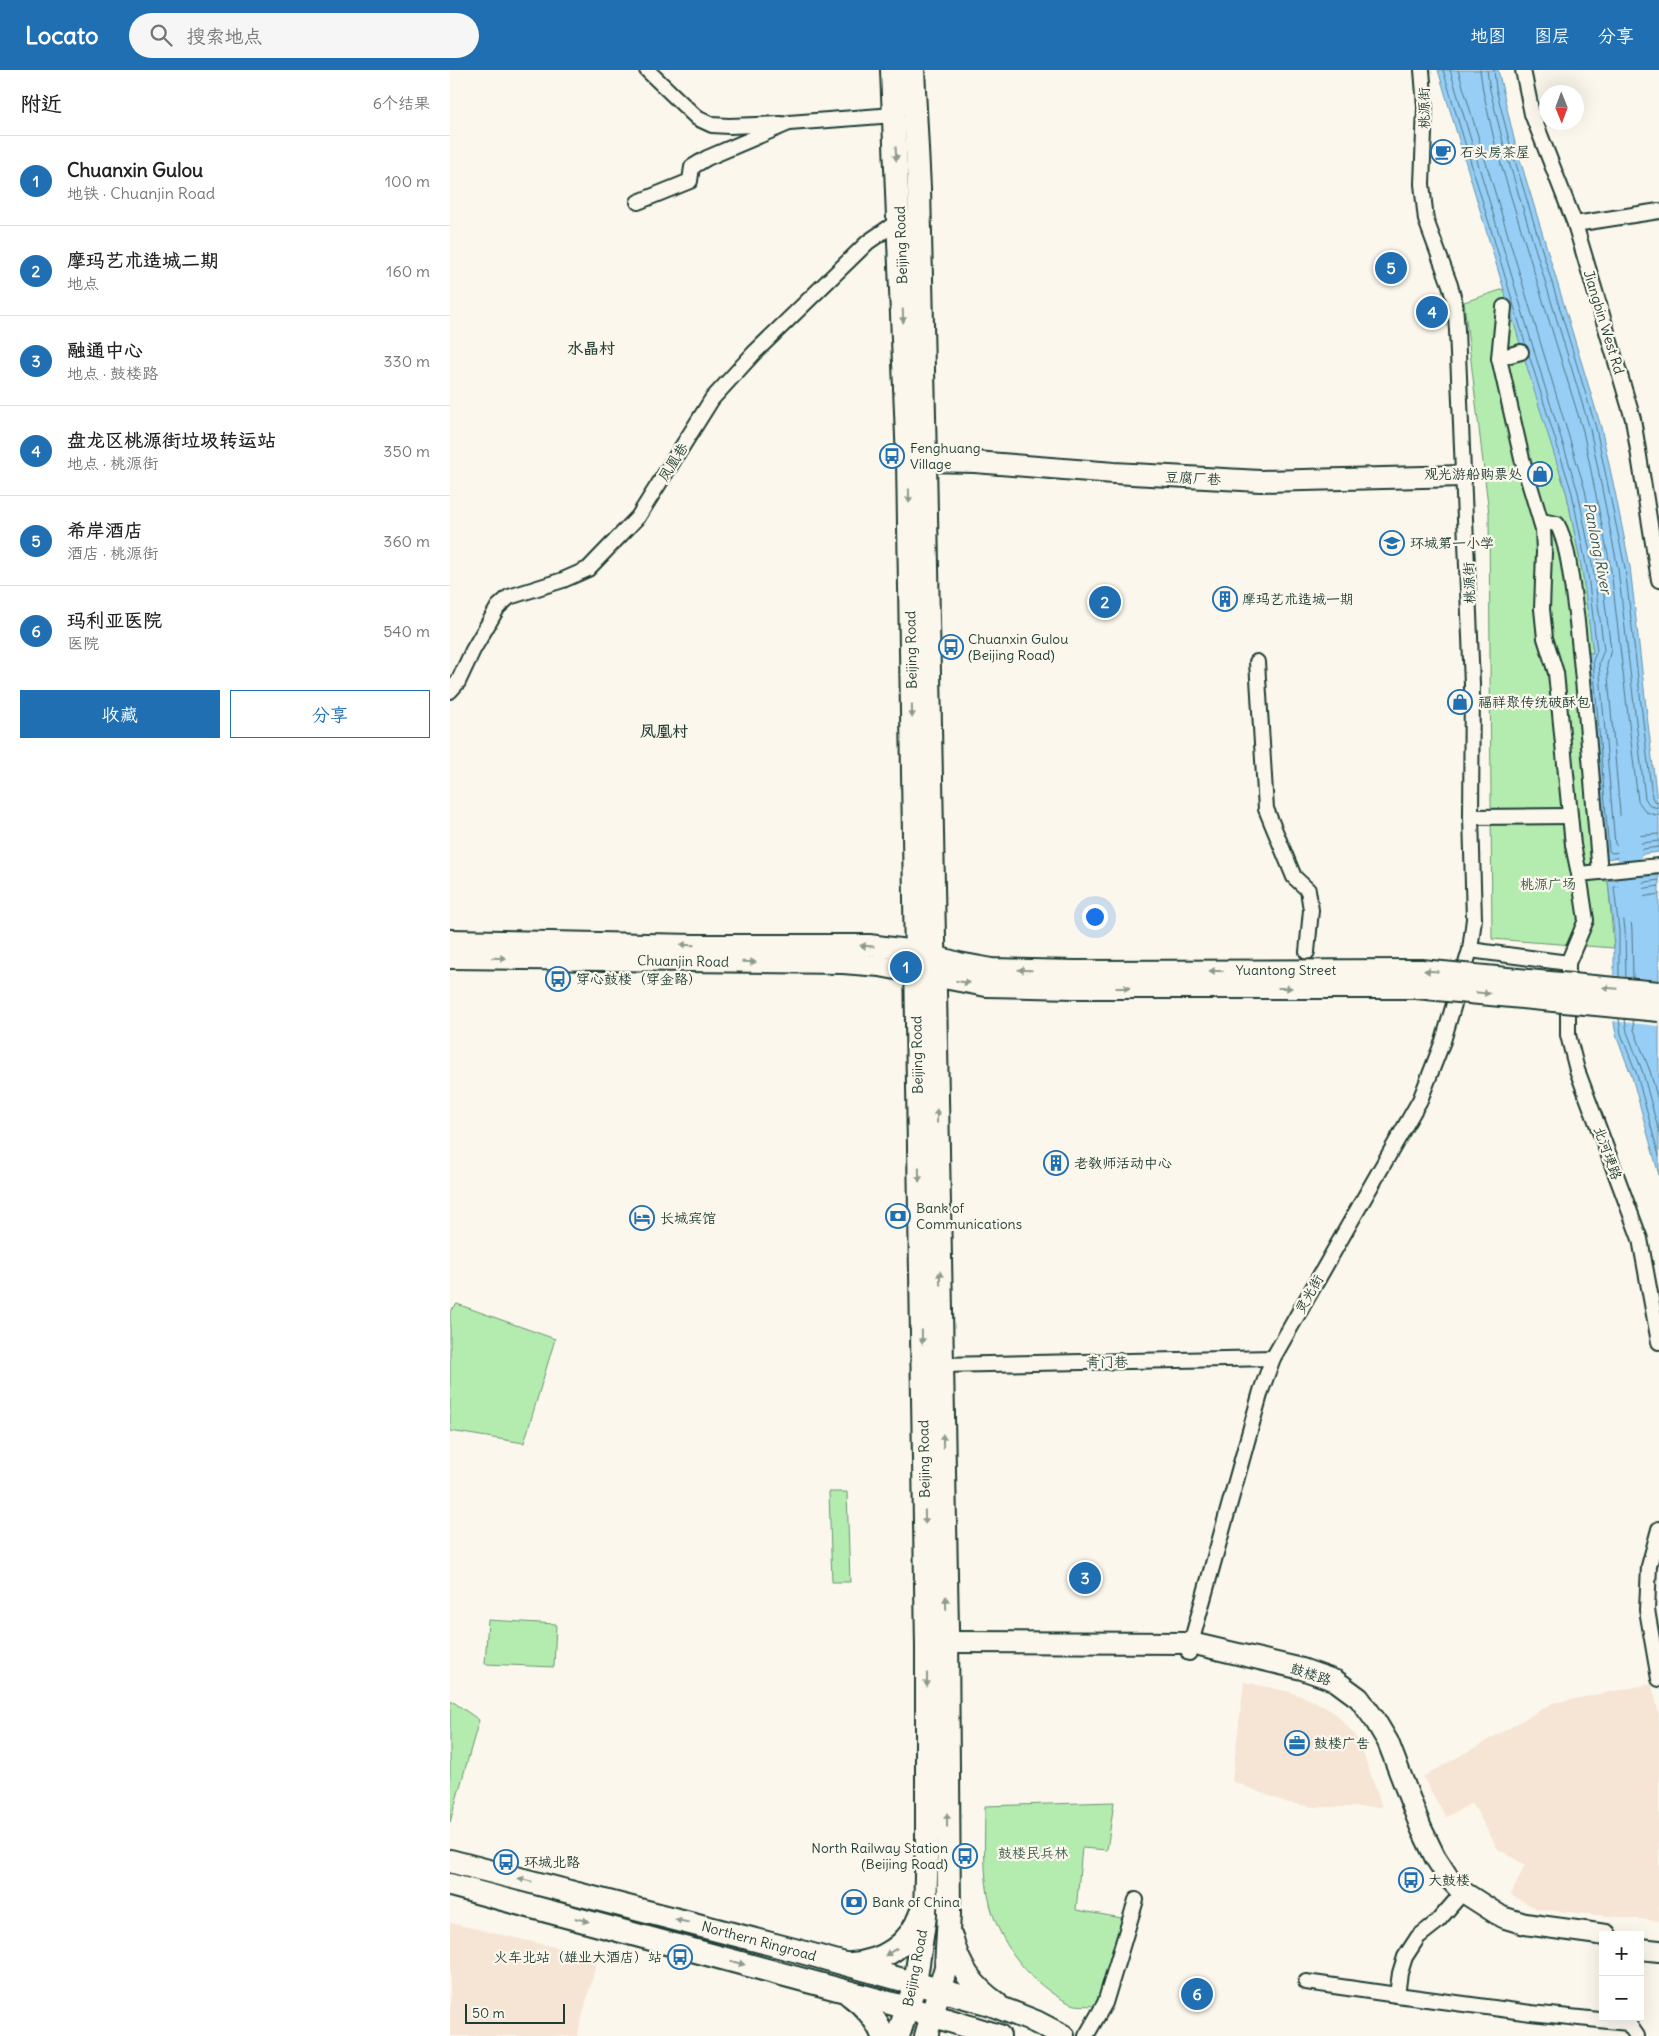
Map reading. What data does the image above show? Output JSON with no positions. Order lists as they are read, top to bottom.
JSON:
{
  "streets": {
    "main road": [
      "Beijing Road",
      "豆腐厂巷",
      "Chuanjin Road",
      "Yuantong Street",
      "鼓楼路",
      "Northern Ringroad"
    ],
    "street": [
      "桃源街",
      "Jiangbin West Rd",
      "凤凰巷",
      "北河埂路",
      "灵光街",
      "青门巷"
    ]
  },
  "crossings": [
    ["桃源街", "豆腐厂巷"],
    ["桃源街", "灵光街"],
    ["Beijing Road", "凤凰巷"],
    ["Beijing Road", "豆腐厂巷"],
    ["Beijing Road", "Chuanjin Road"],
    ["Beijing Road", "Yuantong Street"],
    ["Beijing Road", "青门巷"],
    ["Beijing Road", "鼓楼路"],
    ["Beijing Road", "Northern Ringroad"],
    ["Chuanjin Road", "Yuantong Street"],
    ["灵光街", "青门巷"],
    ["灵光街", "鼓楼路"]
  ],
  "districts": ["水晶村", "凤凰村"],
  "water": ["Panlong River"],
  "parks": ["桃源广场", "鼓楼民兵林"],
  "places": {
    "cafe": ["石头房茶屋"],
    "bus stop": [
      "Fenghuang Village",
      "Chuanxin Gulou (Beijing Road)",
      "穿心鼓楼（穿金路）",
      "North Railway Station (Beijing Road)",
      "环城北路",
      "大鼓楼",
      "火车北站（雄业大酒店）站"
    ],
    "shop": ["观光游船购票处", "福祥聚传统破酥包"],
    "school or university": ["环城第一小学"],
    "building": ["摩玛艺术造城一期", "老教师活动中心"],
    "bank": ["Bank of Communications", "Bank of China"],
    "hotel": ["长城宾馆"],
    "office": ["鼓楼广告"]
  },
  "scale_bar": "50 m",
  "north": "bottom",
  "page": {
    "header": "Locato",
    "search": "搜索地点",
    "nav": ["地图", "图层", "分享"],
    "heading": ["附近", "6个结果"],
    "list": [
      {
        "mark": "1",
        "name": "Chuanxin Gulou",
        "note": "地铁 · Chuanjin Road",
        "value": "100 m"
      },
      {
        "mark": "2",
        "name": "摩玛艺术造城二期",
        "note": "地点",
        "value": "160 m"
      },
      {
        "mark": "3",
        "name": "融通中心",
        "note": "地点 · 鼓楼路",
        "value": "330 m"
      },
      {
        "mark": "4",
        "name": "盘龙区桃源街垃圾转运站",
        "note": "地点 · 桃源街",
        "value": "350 m"
      },
      {
        "mark": "5",
        "name": "希岸酒店",
        "note": "酒店 · 桃源街",
        "value": "360 m"
      },
      {
        "mark": "6",
        "name": "玛利亚医院",
        "note": "医院",
        "value": "540 m"
      }
    ],
    "pins": [
      "5",
      "4",
      "2",
      "1",
      "3",
      "6"
    ],
    "buttons": ["收藏", "分享"],
    "map_buttons": ["+", "−"],
    "scale": "50 m"
  }
}
